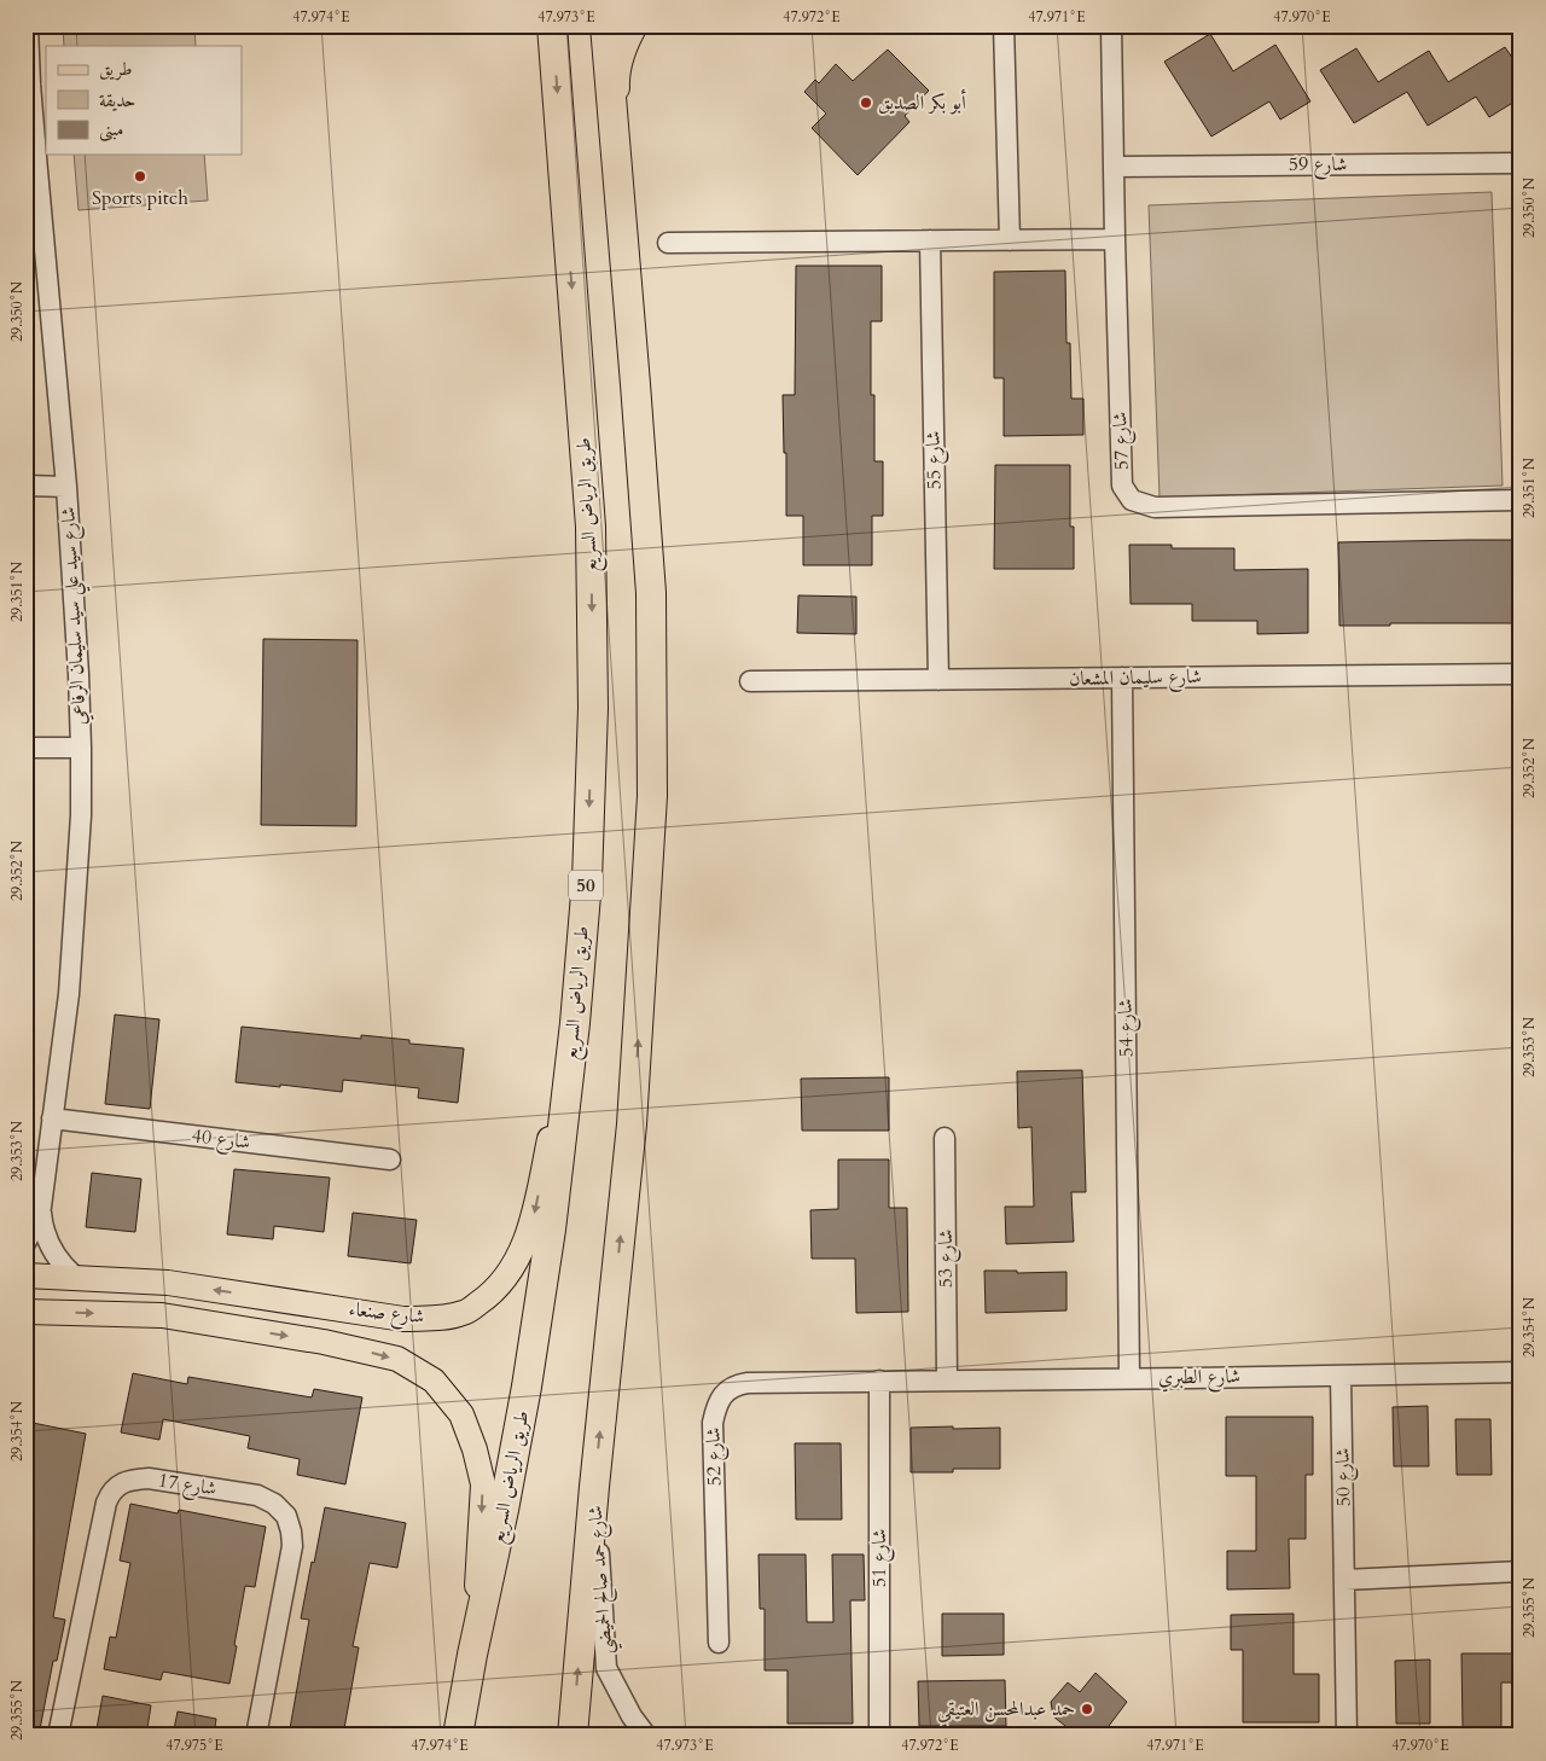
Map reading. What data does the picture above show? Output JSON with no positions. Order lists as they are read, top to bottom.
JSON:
{
  "streets": {
    "highway": ["طريق الرياض السريع", "50"],
    "main road": ["شارع صنعاء"],
    "street": [
      "شارع 59",
      "شارع 57",
      "شارع 55",
      "شارع سيد علي سيد سليمان الرفاعي",
      "شارع سليمان المشعان",
      "شارع 54",
      "شارع 40",
      "شارع 53",
      "شارع الطبري",
      "شارع 52",
      "شارع 50",
      "شارع 17",
      "شارع 51",
      "شارع حمد صالح الحميضي"
    ]
  },
  "crossings": [
    ["شارع 59", "شارع 57"],
    ["شارع 55", "شارع سليمان المشعان"],
    ["طريق الرياض السريع", "شارع صنعاء"],
    ["شارع سيد علي سيد سليمان الرفاعي", "شارع 40"],
    ["شارع سيد علي سيد سليمان الرفاعي", "شارع صنعاء"],
    ["شارع سليمان المشعان", "شارع 54"],
    ["شارع 54", "شارع الطبري"],
    ["شارع 53", "شارع الطبري"],
    ["شارع الطبري", "شارع 52"],
    ["شارع الطبري", "شارع 50"],
    ["شارع الطبري", "شارع 51"],
    ["شارع 52", "شارع 51"]
  ],
  "places": ["أبو بكر الصديق", "Sports pitch", "حمد عبدالمحسن العتيقي"],
  "legend": ["طريق", "حديقة", "مبنى"],
  "coordinates": [
    "47.974°E",
    "47.973°E",
    "47.972°E",
    "47.971°E",
    "47.970°E",
    "29.350°N",
    "29.351°N",
    "29.352°N",
    "29.353°N",
    "29.354°N",
    "29.355°N",
    "47.975°E"
  ]
}
